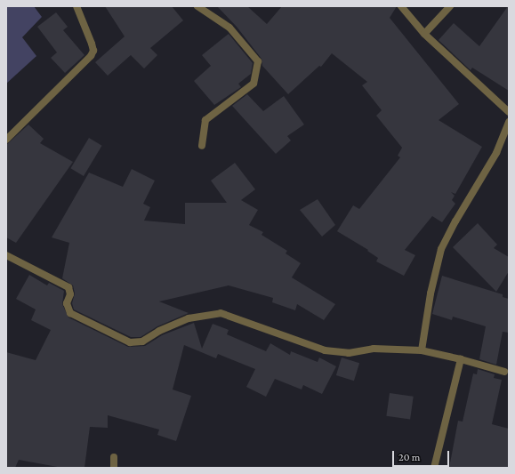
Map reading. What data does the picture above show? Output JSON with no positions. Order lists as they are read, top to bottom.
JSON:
{
  "scale_bar": "20 m"
}
